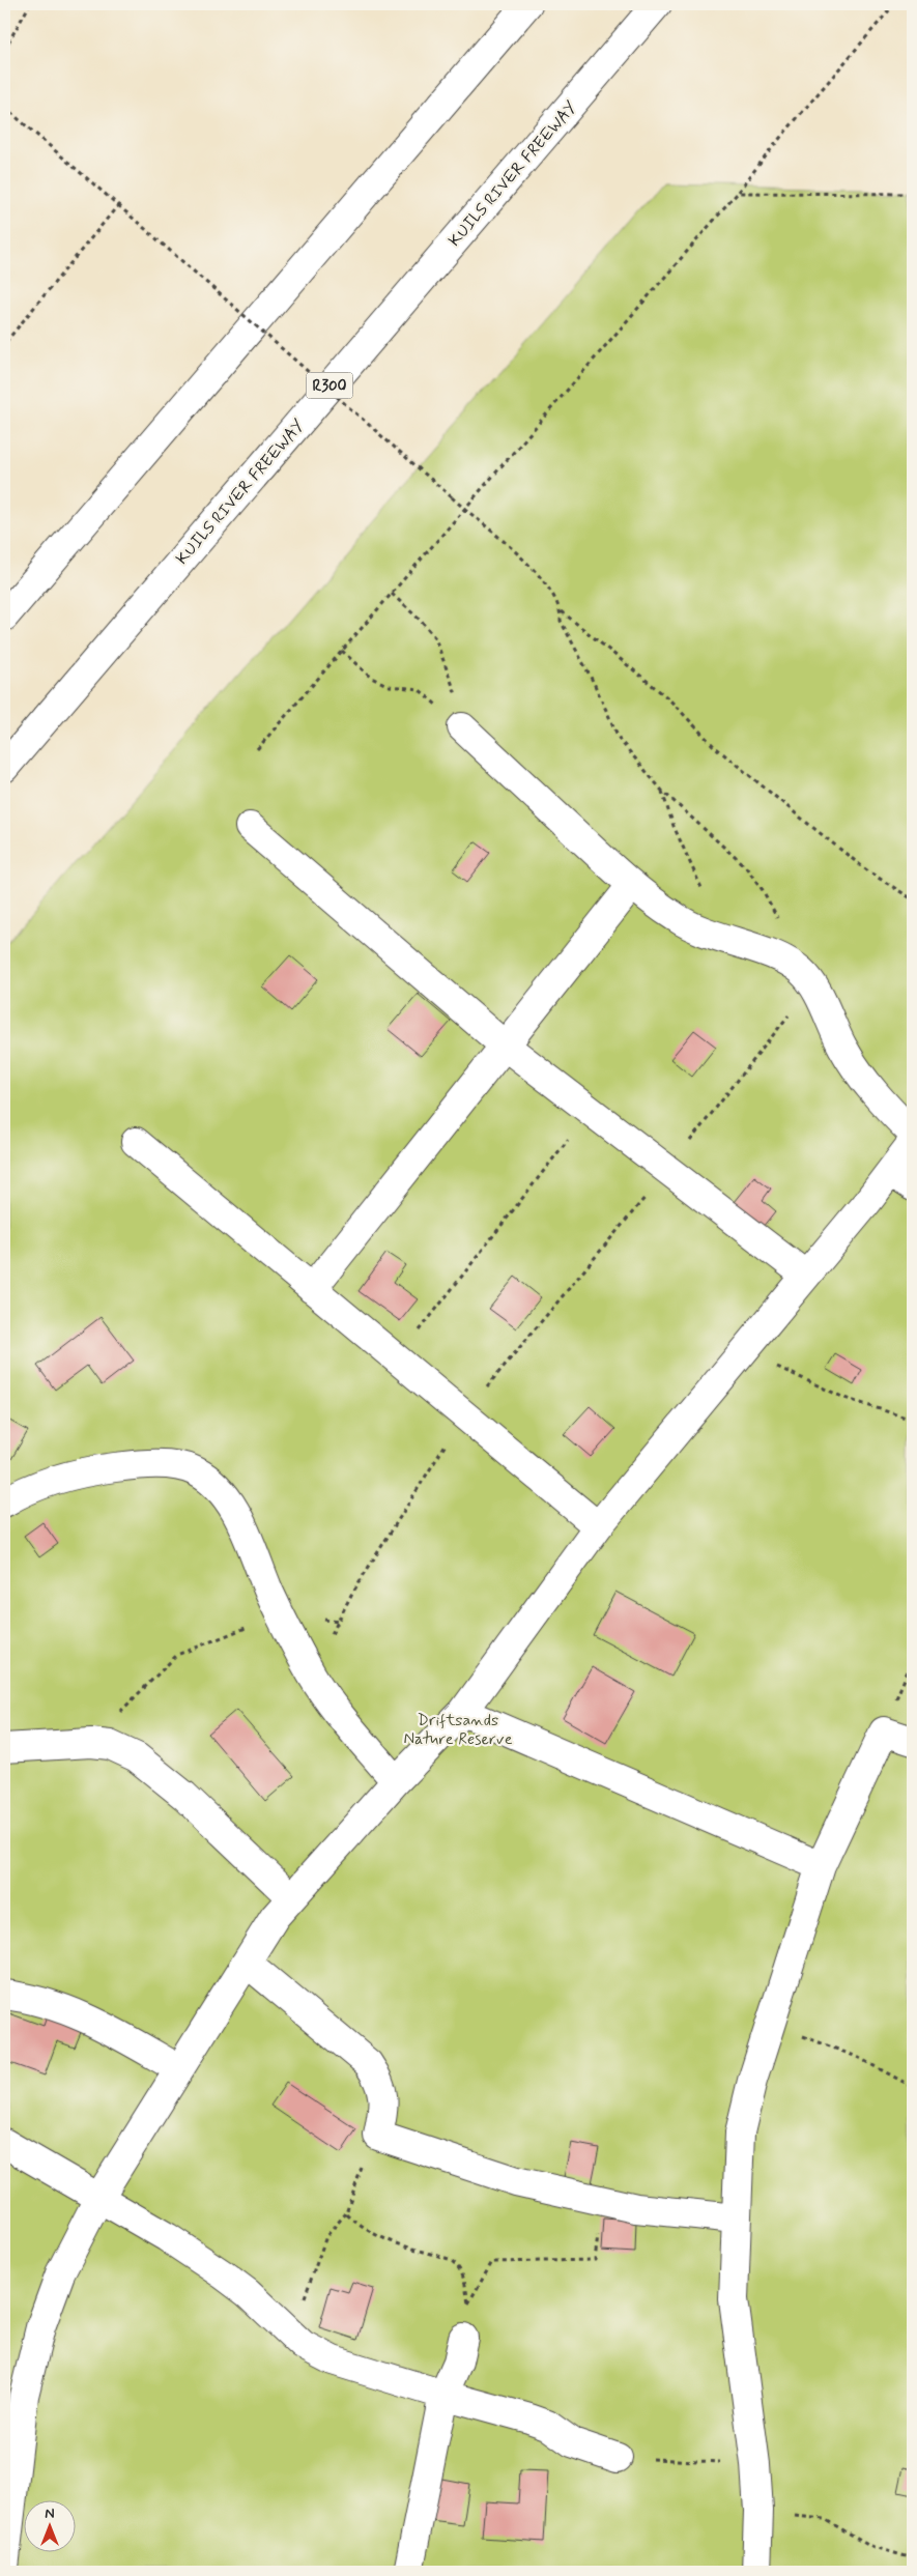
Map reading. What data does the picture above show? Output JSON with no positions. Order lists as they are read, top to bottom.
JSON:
{
  "streets": {
    "main road": ["KUILS RIVER FREEWAY", "R300"]
  },
  "parks": ["Driftsands Nature Reserve"],
  "north": "top"
}
